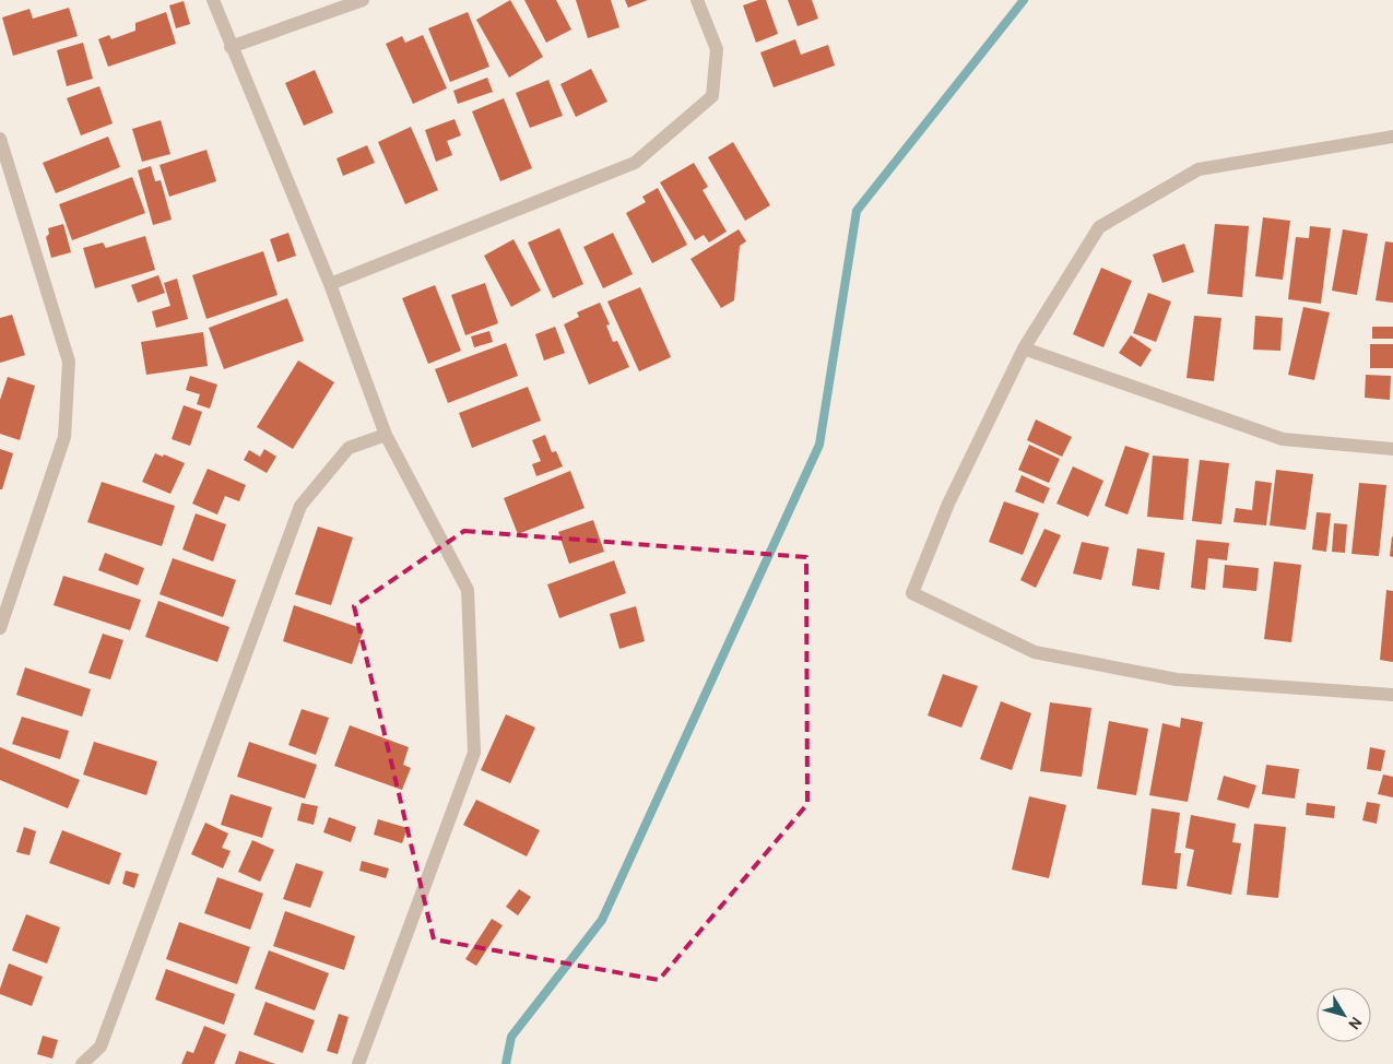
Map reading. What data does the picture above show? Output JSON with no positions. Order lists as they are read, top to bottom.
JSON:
{
  "north": "bottom right"
}
